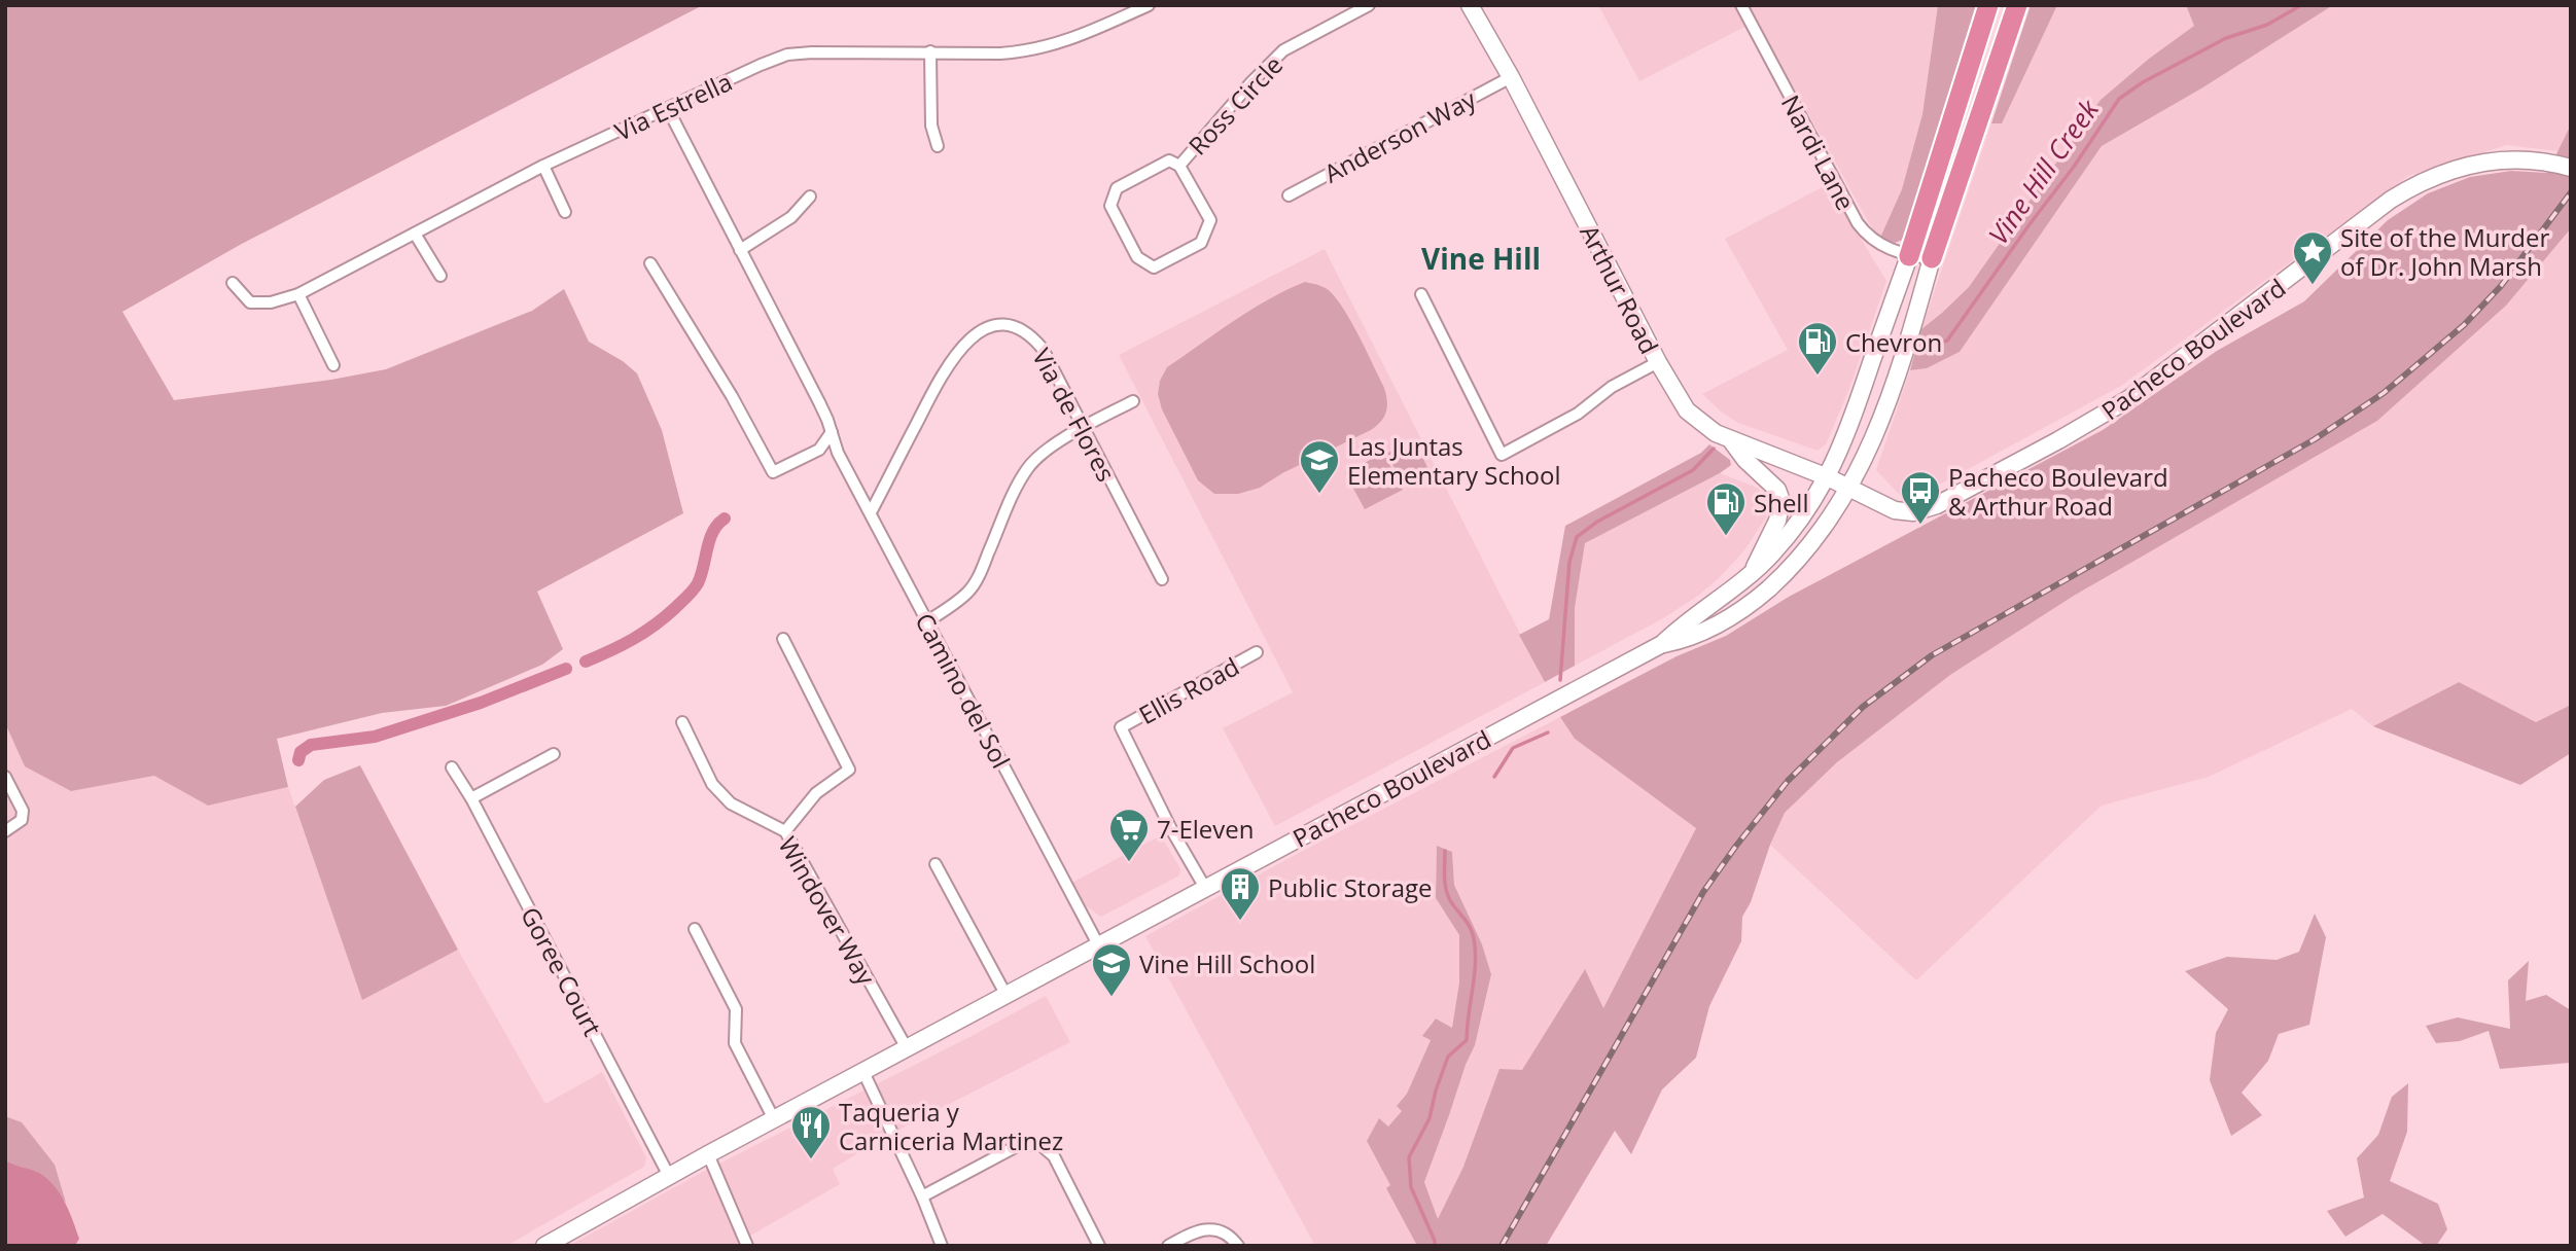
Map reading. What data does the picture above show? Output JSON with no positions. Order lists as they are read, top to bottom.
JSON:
{
  "streets": {
    "main road": ["Arthur Road", "Pacheco Boulevard"],
    "street": [
      "Ross Circle",
      "Via Estrella",
      "Anderson Way",
      "Nardi Lane",
      "Via de Flores",
      "Camino del Sol",
      "Ellis Road",
      "Windover Way",
      "Goree Court"
    ]
  },
  "crossings": [
    ["Via Estrella", "Camino del Sol"],
    ["Anderson Way", "Arthur Road"],
    ["Nardi Lane", "Pacheco Boulevard"],
    ["Arthur Road", "Pacheco Boulevard"],
    ["Pacheco Boulevard", "Camino del Sol"],
    ["Pacheco Boulevard", "Ellis Road"],
    ["Pacheco Boulevard", "Windover Way"],
    ["Pacheco Boulevard", "Goree Court"],
    ["Via de Flores", "Camino del Sol"]
  ],
  "districts": ["Vine Hill"],
  "water": ["Vine Hill Creek"],
  "places": {
    "place": ["Site of the Murder of Dr. John Marsh"],
    "fuel station": ["Chevron", "Shell"],
    "school or university": ["Las Juntas Elementary School", "Vine Hill School"],
    "bus stop": ["Pacheco Boulevard & Arthur Road"],
    "supermarket": ["7-Eleven"],
    "building": ["Public Storage"],
    "restaurant": ["Taqueria y Carniceria Martinez"]
  }
}
